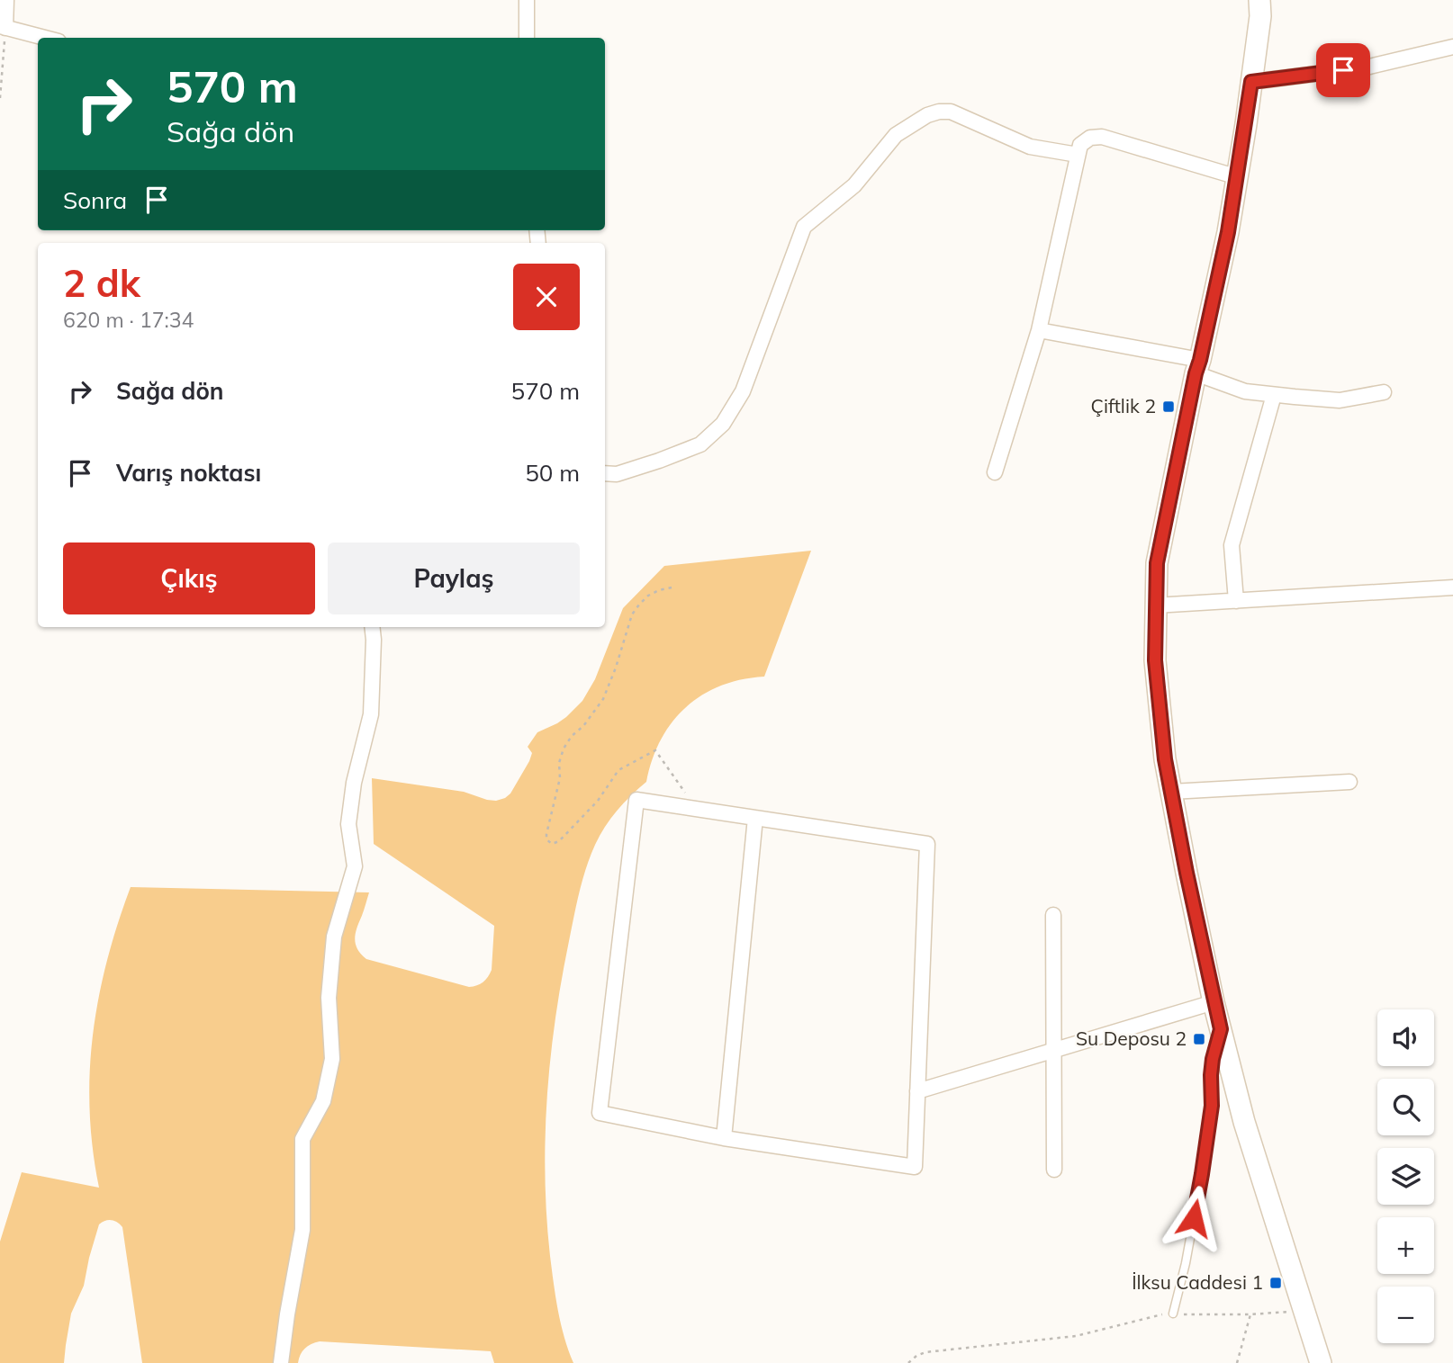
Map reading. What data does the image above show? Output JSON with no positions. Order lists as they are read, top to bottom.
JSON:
{
  "places": {
    "transit": ["Çiftlik 2", "Su Deposu 2", "İlksu Caddesi 1"]
  },
  "page": {
    "turn": ["570 m", "Sağa dön"],
    "then": "Sonra",
    "heading": ["2 dk", "620 m · 17:34"],
    "list": [
      {
        "name": "Sağa dön",
        "value": "570 m"
      },
      {
        "name": "Varış noktası",
        "value": "50 m"
      }
    ],
    "buttons": ["Çıkış", "Paylaş"],
    "map_buttons": ["+", "−"]
  }
}
